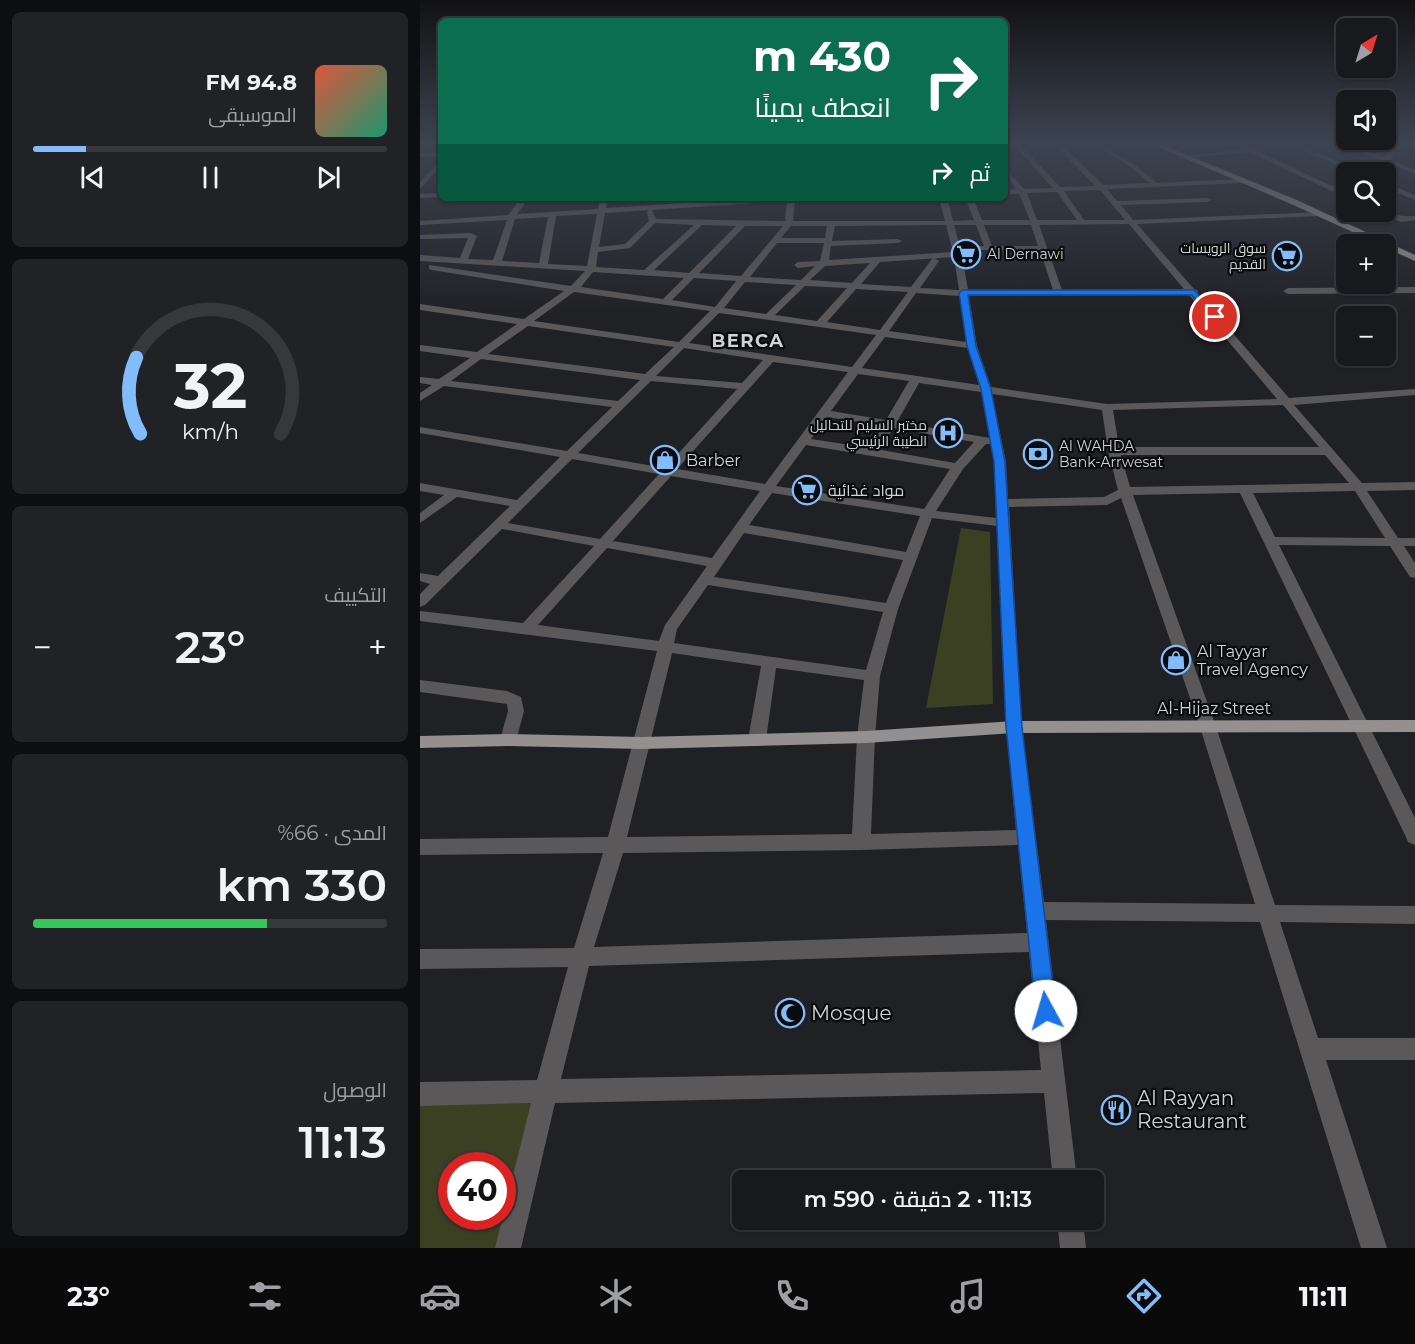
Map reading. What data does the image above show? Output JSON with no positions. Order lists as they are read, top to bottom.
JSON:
{
  "streets": {
    "main road": ["Al-Hijaz Street"]
  },
  "districts": ["BERCA"],
  "places": {
    "supermarket": ["Al Dernawi", "سوق الرويسات القديم", "مواد غذائية"],
    "hospital": ["مختبر السليم للتحاليل الطيبة الرئيسي"],
    "bank": ["Al WAHDA Bank-Arrwesat"],
    "shop": ["Barber", "Al Tayyar Travel Agency"],
    "mosque": ["Mosque"],
    "restaurant": ["Al Rayyan Restaurant"]
  },
  "north": "top right",
  "page": {
    "map_buttons": ["+", "−"],
    "turn": ["430 m", "انعطف يمينًا"],
    "song": ["94.8 FM", "الموسيقى"],
    "then": "ثم",
    "tile": [
      "التكييف",
      ["المدى · 66%", "330 km"],
      ["الوصول", "11:13"]
    ],
    "heat": ["−", "23°", "+"],
    "limit": "40",
    "trip": "11:13 · 2 دقيقة · 590 m",
    "tabs": ["11:11", "23°"],
    "gauge": ["32", "km/h"]
  }
}
